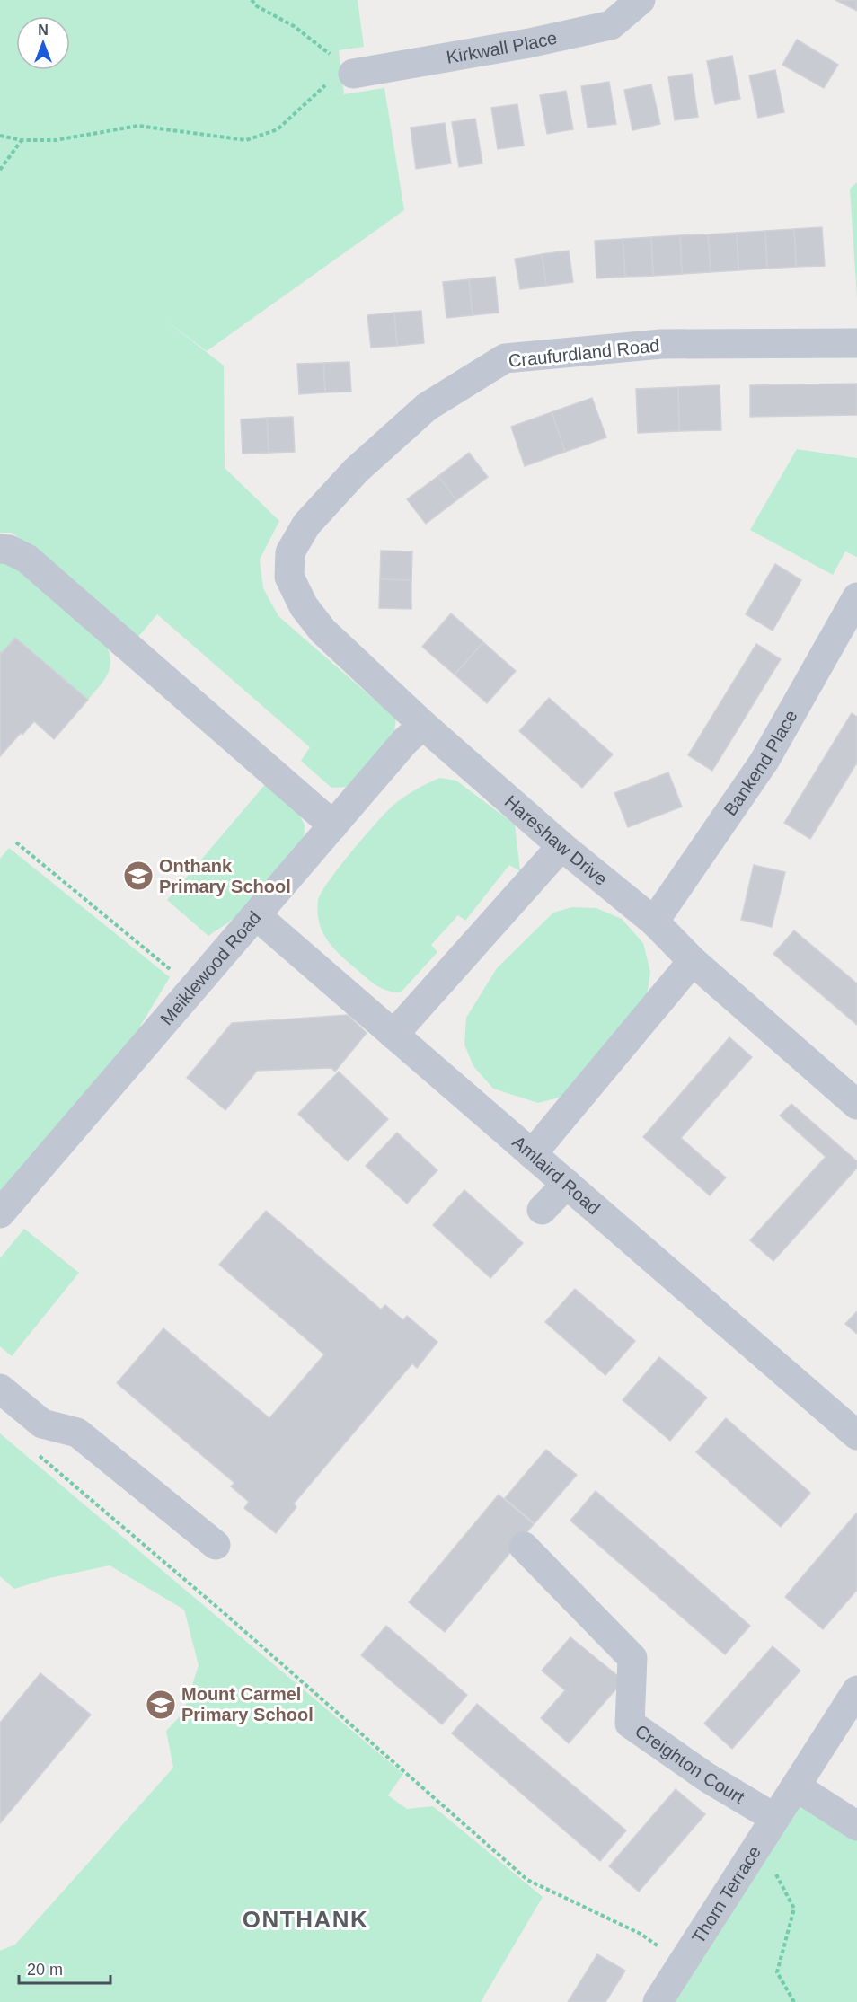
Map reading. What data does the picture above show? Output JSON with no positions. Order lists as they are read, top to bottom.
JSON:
{
  "streets": {
    "street": [
      "Kirkwall Place",
      "Craufurdland Road",
      "Bankend Place",
      "Hareshaw Drive",
      "Meiklewood Road",
      "Amlaird Road",
      "Creighton Court",
      "Thorn Terrace"
    ]
  },
  "crossings": [
    ["Craufurdland Road", "Hareshaw Drive"],
    ["Bankend Place", "Hareshaw Drive"],
    ["Hareshaw Drive", "Meiklewood Road"],
    ["Meiklewood Road", "Amlaird Road"],
    ["Creighton Court", "Thorn Terrace"]
  ],
  "districts": ["ONTHANK"],
  "places": {
    "school or university": ["Onthank Primary School", "Mount Carmel Primary School"]
  },
  "scale_bar": "20 m",
  "north": "top"
}
